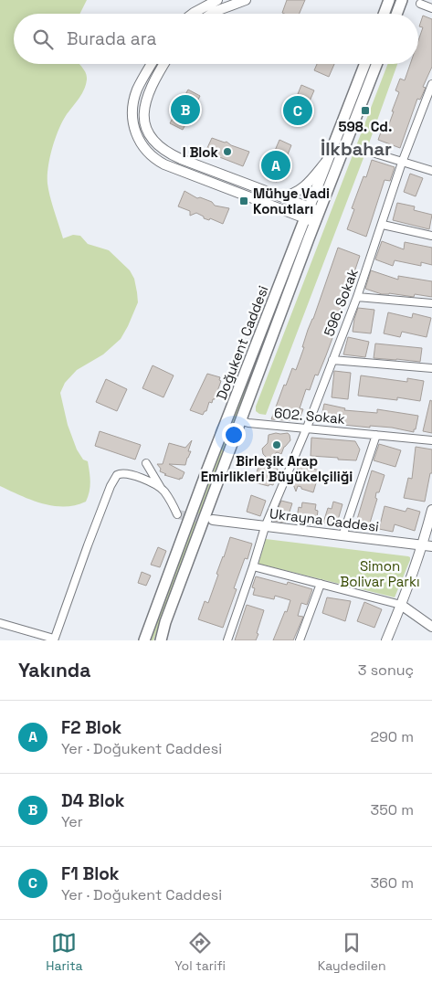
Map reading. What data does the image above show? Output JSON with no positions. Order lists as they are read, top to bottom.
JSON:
{
  "streets": {
    "main road": ["Doğukent Caddesi", "Ukrayna Caddesi"],
    "street": ["596. Sokak", "602. Sokak"]
  },
  "crossings": [
    ["596. Sokak", "602. Sokak"],
    ["596. Sokak", "Ukrayna Caddesi"],
    ["Doğukent Caddesi", "602. Sokak"]
  ],
  "districts": ["İlkbahar"],
  "parks": ["Simon Bolivar Parkı"],
  "places": {
    "transit": ["598. Cd.", "Mühye Vadi Konutları"],
    "other": ["I Blok", "Birleşik Arap Emirlikleri Büyükelçiliği"]
  },
  "page": {
    "search": "Burada ara",
    "pins": ["B", "C", "A"],
    "heading": ["Yakında", "3 sonuç"],
    "list": [
      {
        "mark": "A",
        "name": "F2 Blok",
        "note": "Yer · Doğukent Caddesi",
        "value": "290 m"
      },
      {
        "mark": "B",
        "name": "D4 Blok",
        "note": "Yer",
        "value": "350 m"
      },
      {
        "mark": "C",
        "name": "F1 Blok",
        "note": "Yer · Doğukent Caddesi",
        "value": "360 m"
      }
    ],
    "nav": ["Harita", "Yol tarifi", "Kaydedilen"]
  }
}
